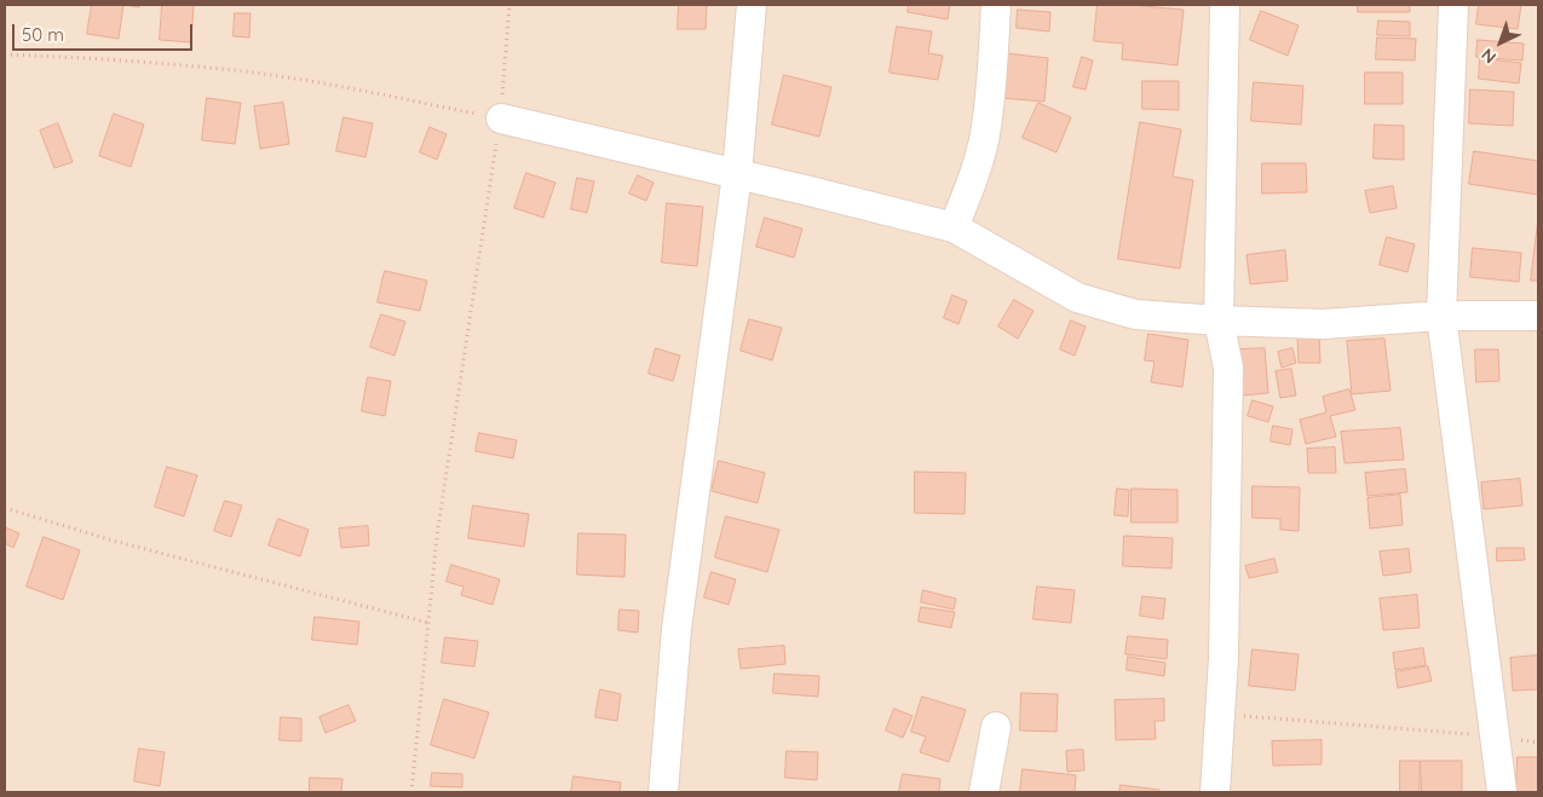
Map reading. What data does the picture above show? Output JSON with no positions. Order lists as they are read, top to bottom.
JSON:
{
  "scale_bar": "50 m",
  "north": "bottom left"
}
